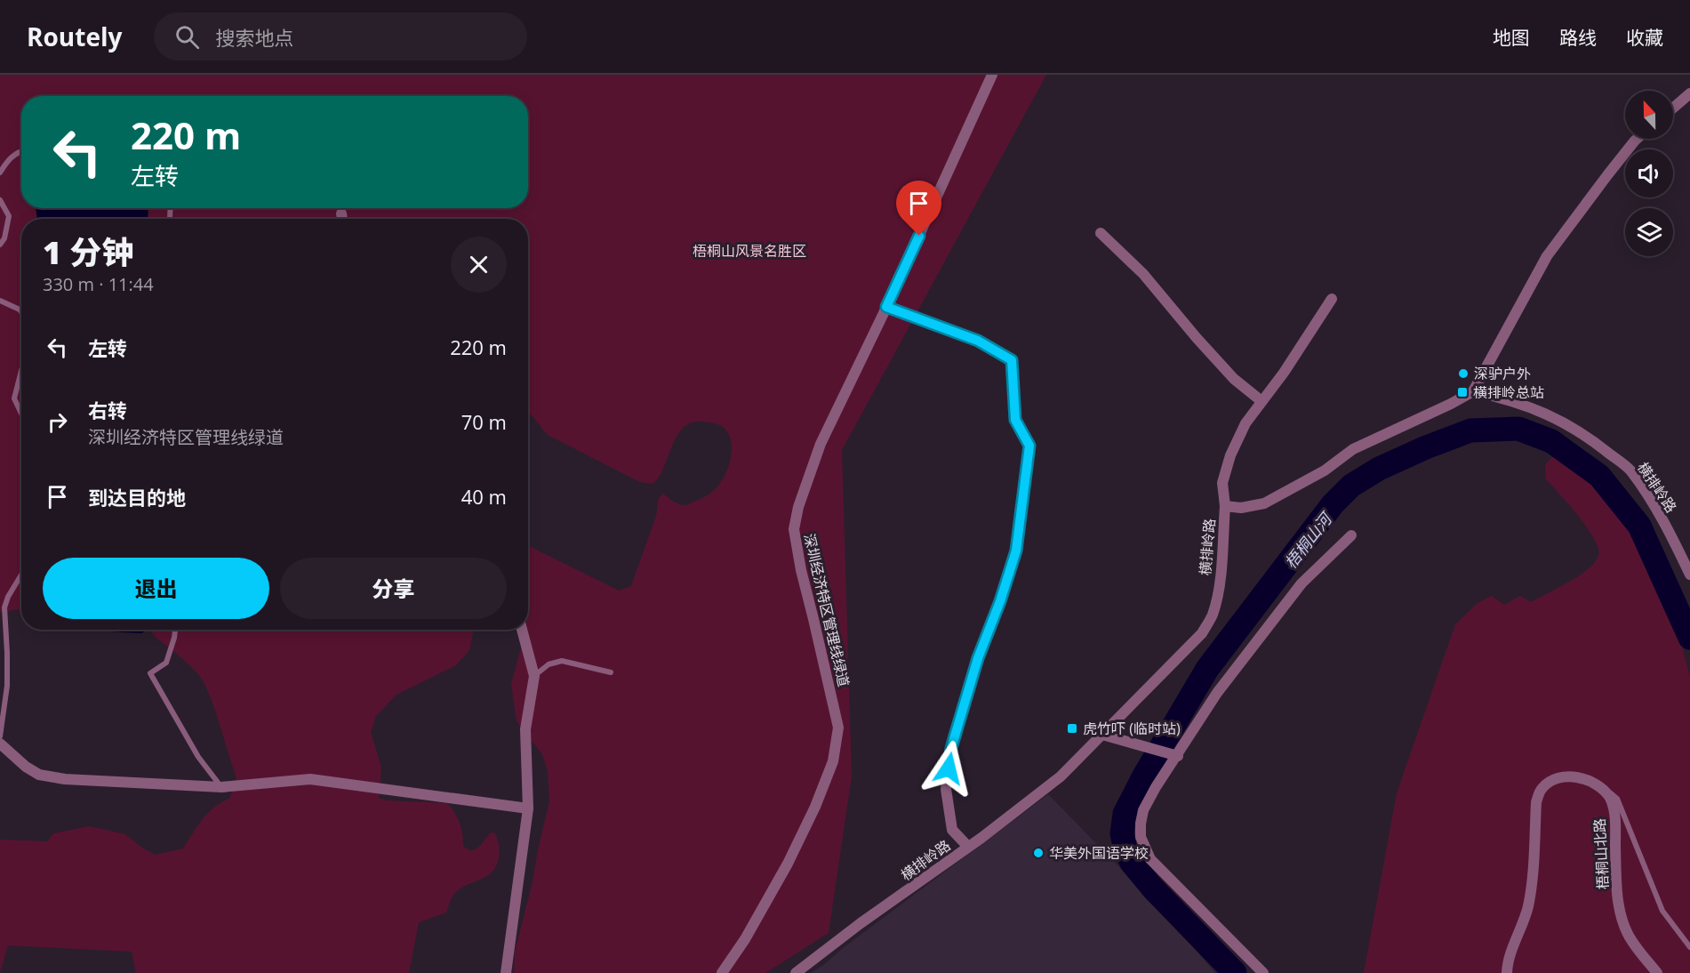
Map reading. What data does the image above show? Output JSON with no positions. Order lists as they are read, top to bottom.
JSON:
{
  "streets": {
    "street": ["横排岭路", "深圳经济特区管理线绿道", "梧桐山北路"]
  },
  "water": ["梧桐山河"],
  "parks": ["梧桐山风景名胜区"],
  "places": {
    "other": ["深驴户外", "华美外国语学校"],
    "transit": ["横排岭总站", "虎竹吓 (临时站)"]
  },
  "north": "top",
  "page": {
    "header": "Routely",
    "search": "搜索地点",
    "nav": ["地图", "路线", "收藏"],
    "turn": ["220 m", "左转"],
    "heading": ["1 分钟", "330 m · 11:44"],
    "list": [
      {
        "name": "左转",
        "value": "220 m"
      },
      {
        "name": "右转",
        "note": "深圳经济特区管理线绿道",
        "value": "70 m"
      },
      {
        "name": "到达目的地",
        "value": "40 m"
      }
    ],
    "buttons": ["退出", "分享"]
  }
}
